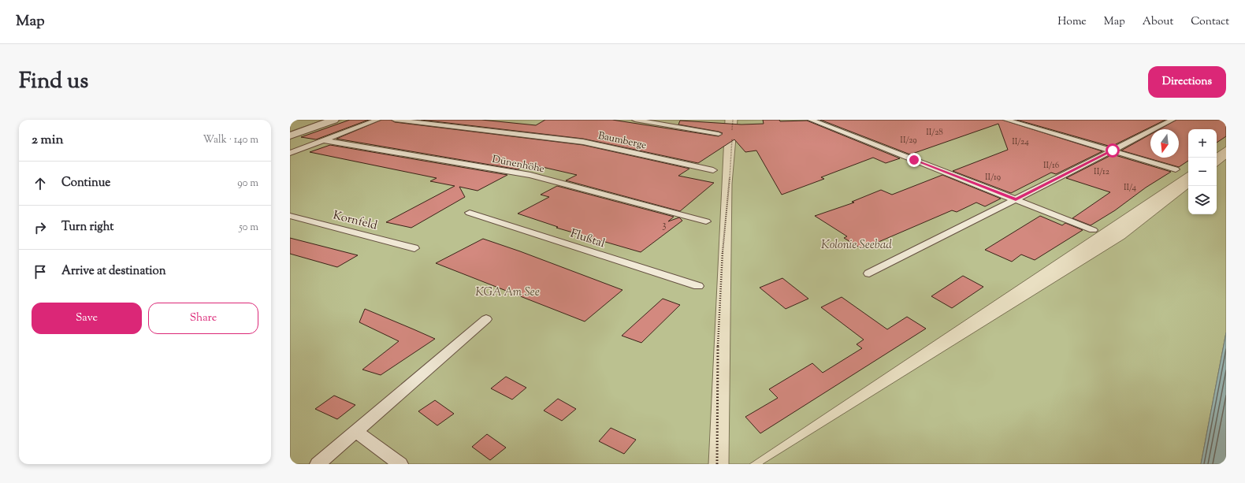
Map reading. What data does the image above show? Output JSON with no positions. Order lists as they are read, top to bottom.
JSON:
{
  "streets": {
    "lane": [
      "Baumberge",
      "Dünenhöhe",
      "Kornfeld",
      "Flußtal"
    ]
  },
  "parks": ["Kolonie Seebad", "KGA Am See"],
  "house_numbers": [
    "II/28",
    "II/29",
    "II/24",
    "II/16",
    "II/12",
    "II/19",
    "II/4",
    "3"
  ],
  "north": "bottom",
  "page": {
    "header": "Map",
    "nav": [
      "Home",
      "Map",
      "About",
      "Contact"
    ],
    "title": "Find us",
    "buttons": [
      "Directions",
      ["Save", "Share"]
    ],
    "heading": ["2 min", "Walk · 140 m"],
    "map_buttons": ["+", "−"],
    "list": [
      ["Continue", "90 m"],
      ["Turn right", "50 m"],
      "Arrive at destination"
    ]
  }
}
